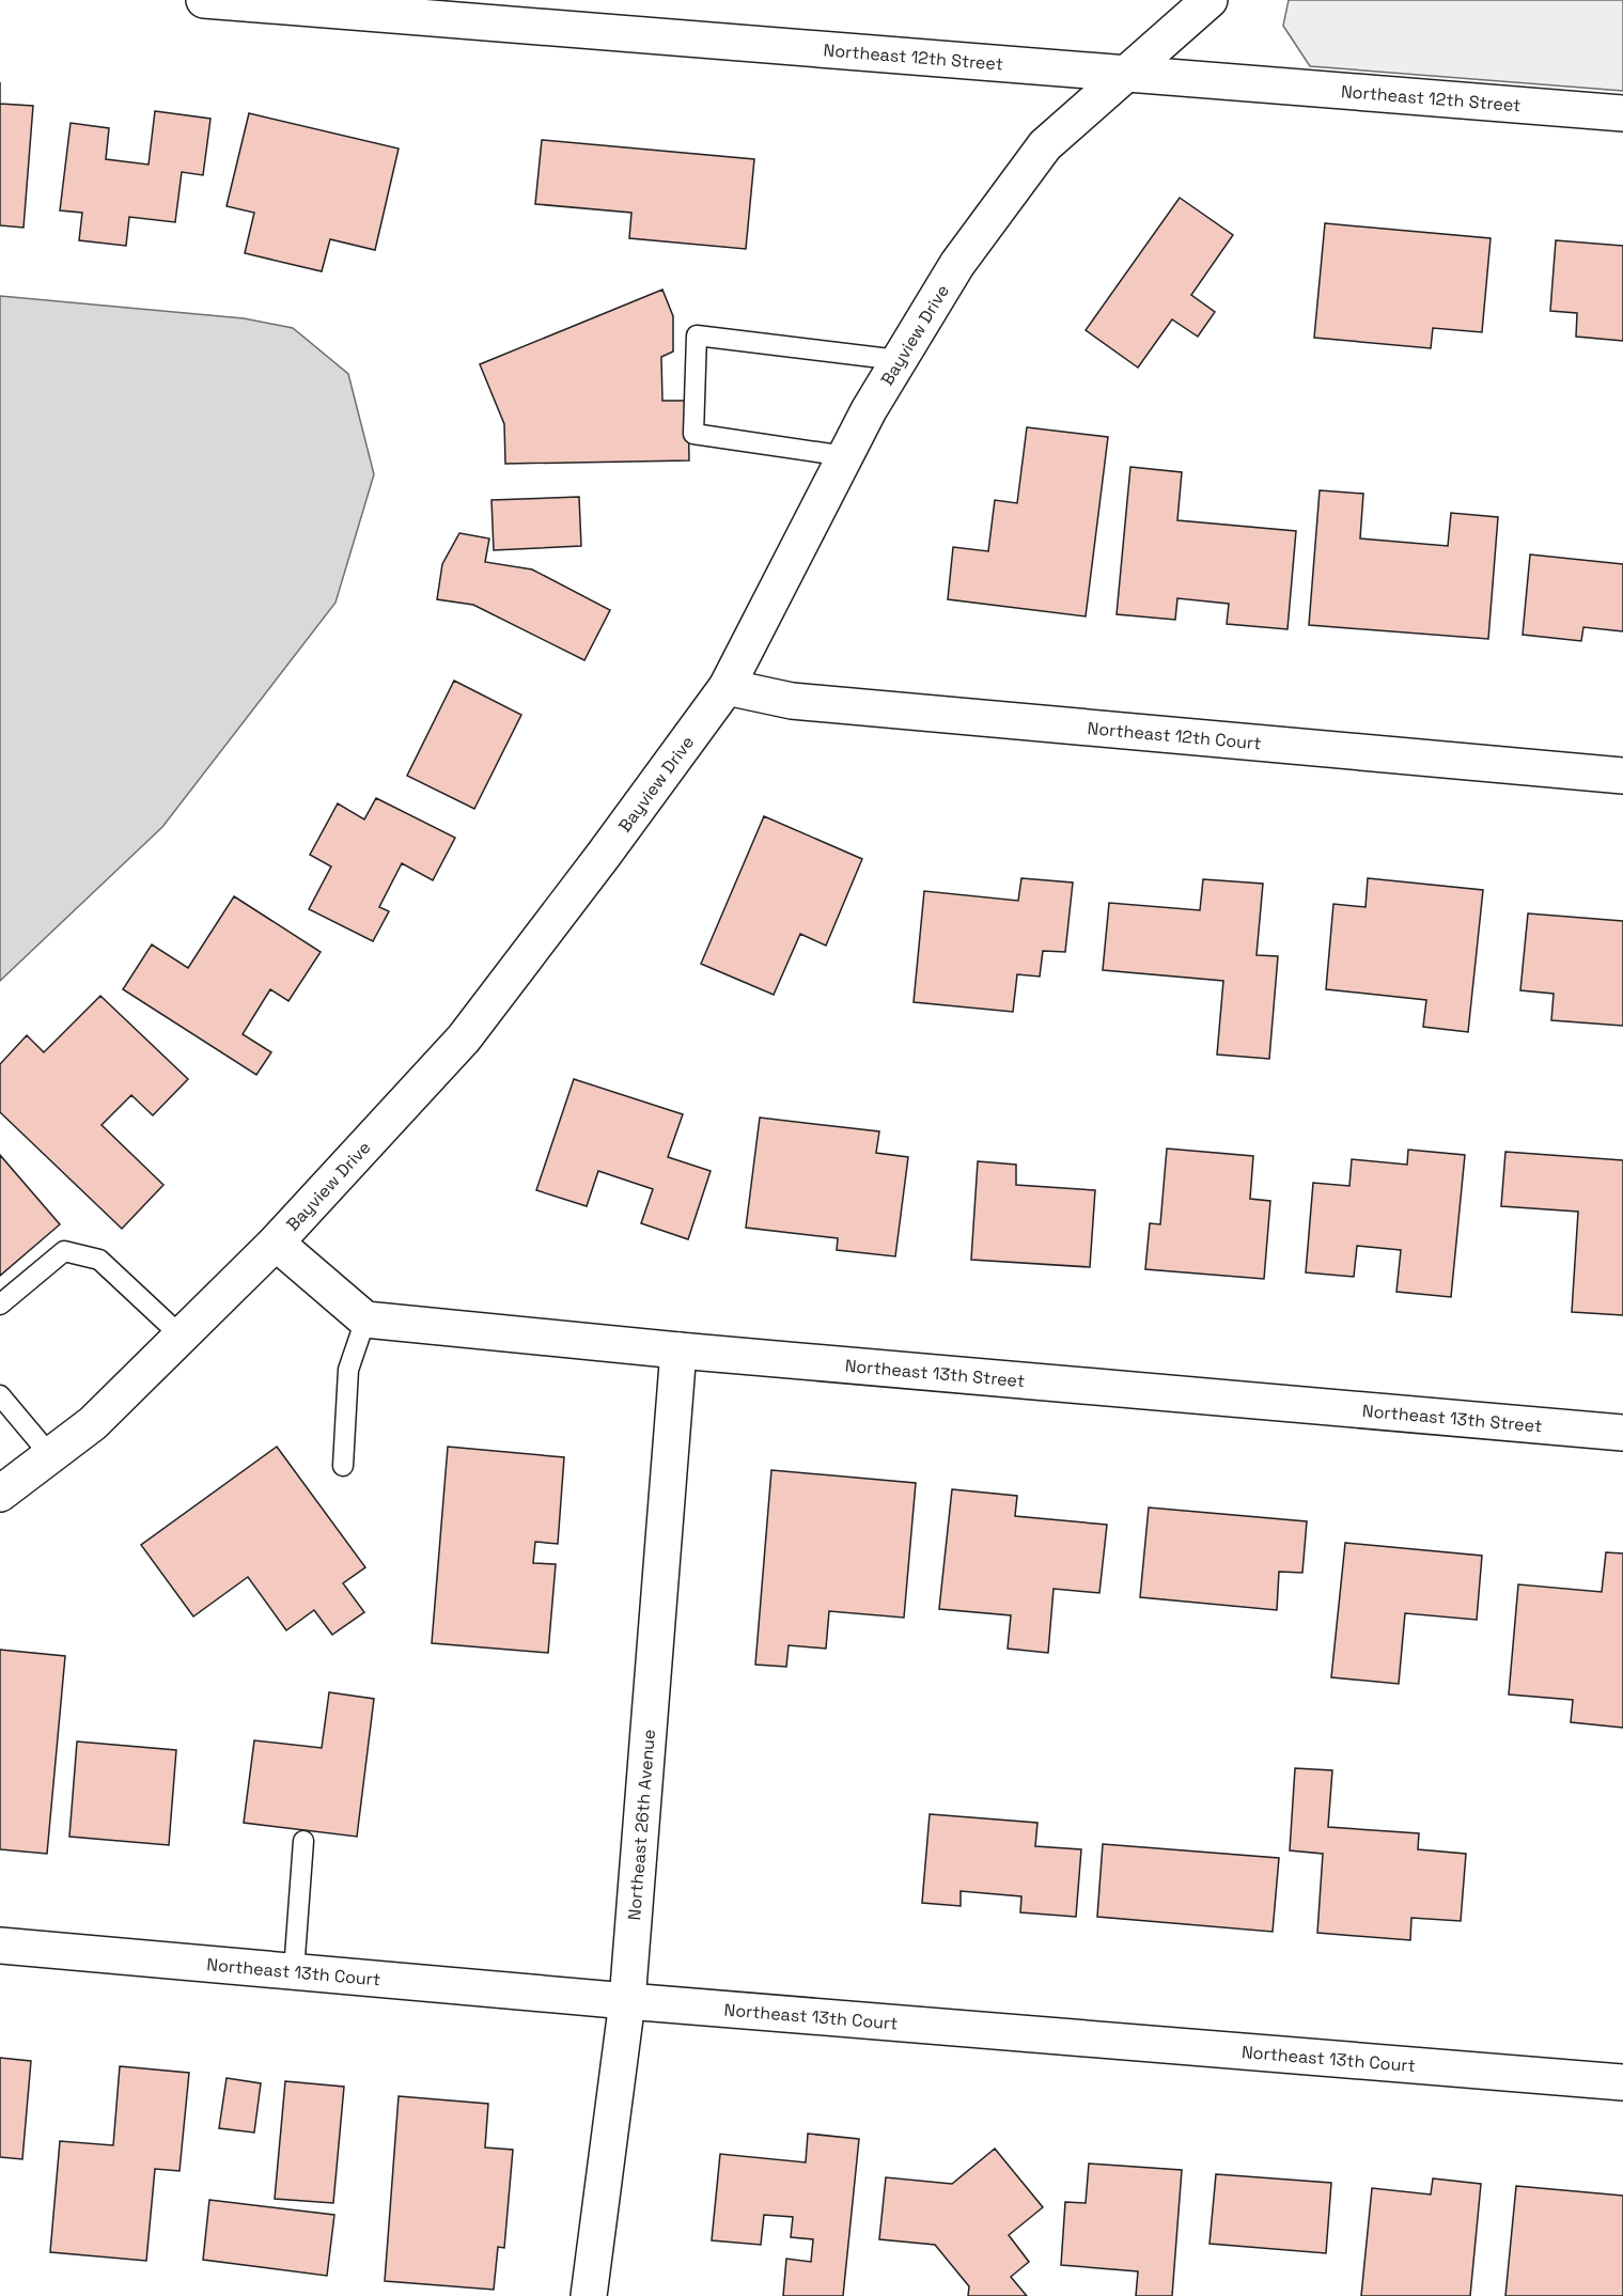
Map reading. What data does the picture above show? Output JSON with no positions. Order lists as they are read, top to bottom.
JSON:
{
  "streets": {
    "street": [
      "Northeast 12th Street",
      "Bayview Drive",
      "Northeast 12th Court",
      "Northeast 13th Street",
      "Northeast 26th Avenue",
      "Northeast 13th Court"
    ]
  },
  "crossings": [
    ["Northeast 12th Street", "Bayview Drive"],
    ["Bayview Drive", "Northeast 12th Court"],
    ["Northeast 13th Street", "Northeast 26th Avenue"],
    ["Northeast 26th Avenue", "Northeast 13th Court"]
  ]
}
